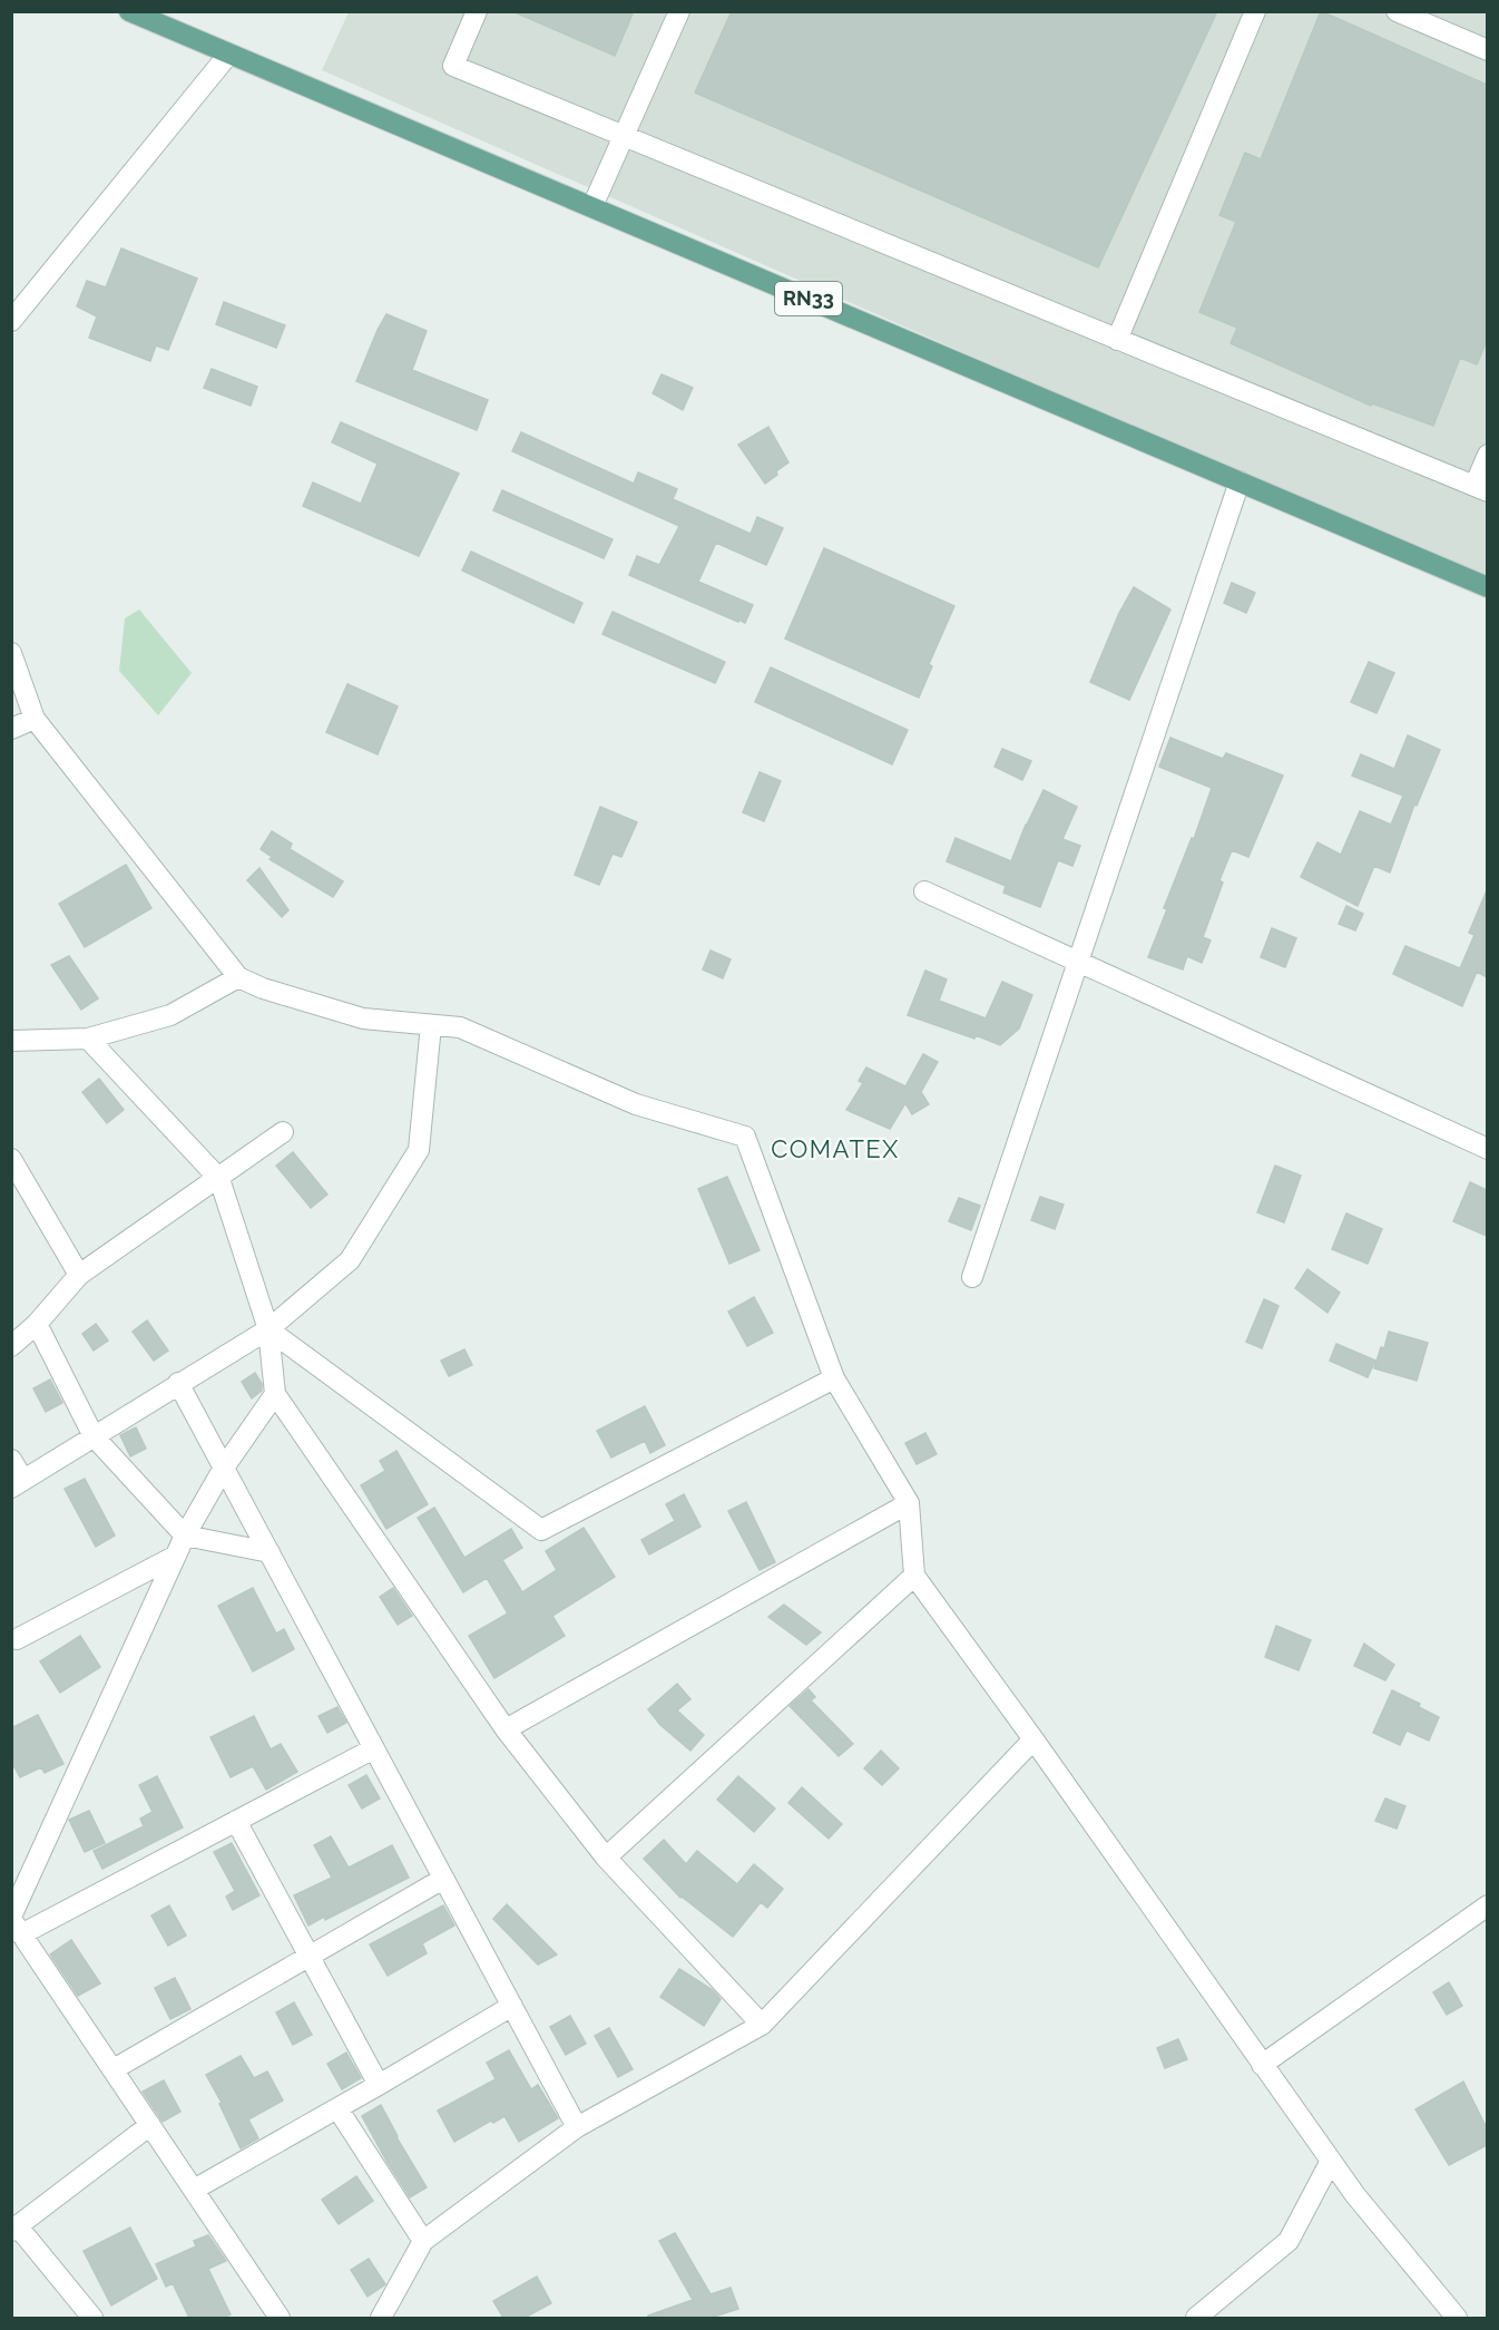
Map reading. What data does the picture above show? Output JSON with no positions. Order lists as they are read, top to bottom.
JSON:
{
  "streets": {
    "main road": ["RN33"]
  },
  "districts": ["COMATEX"]
}
